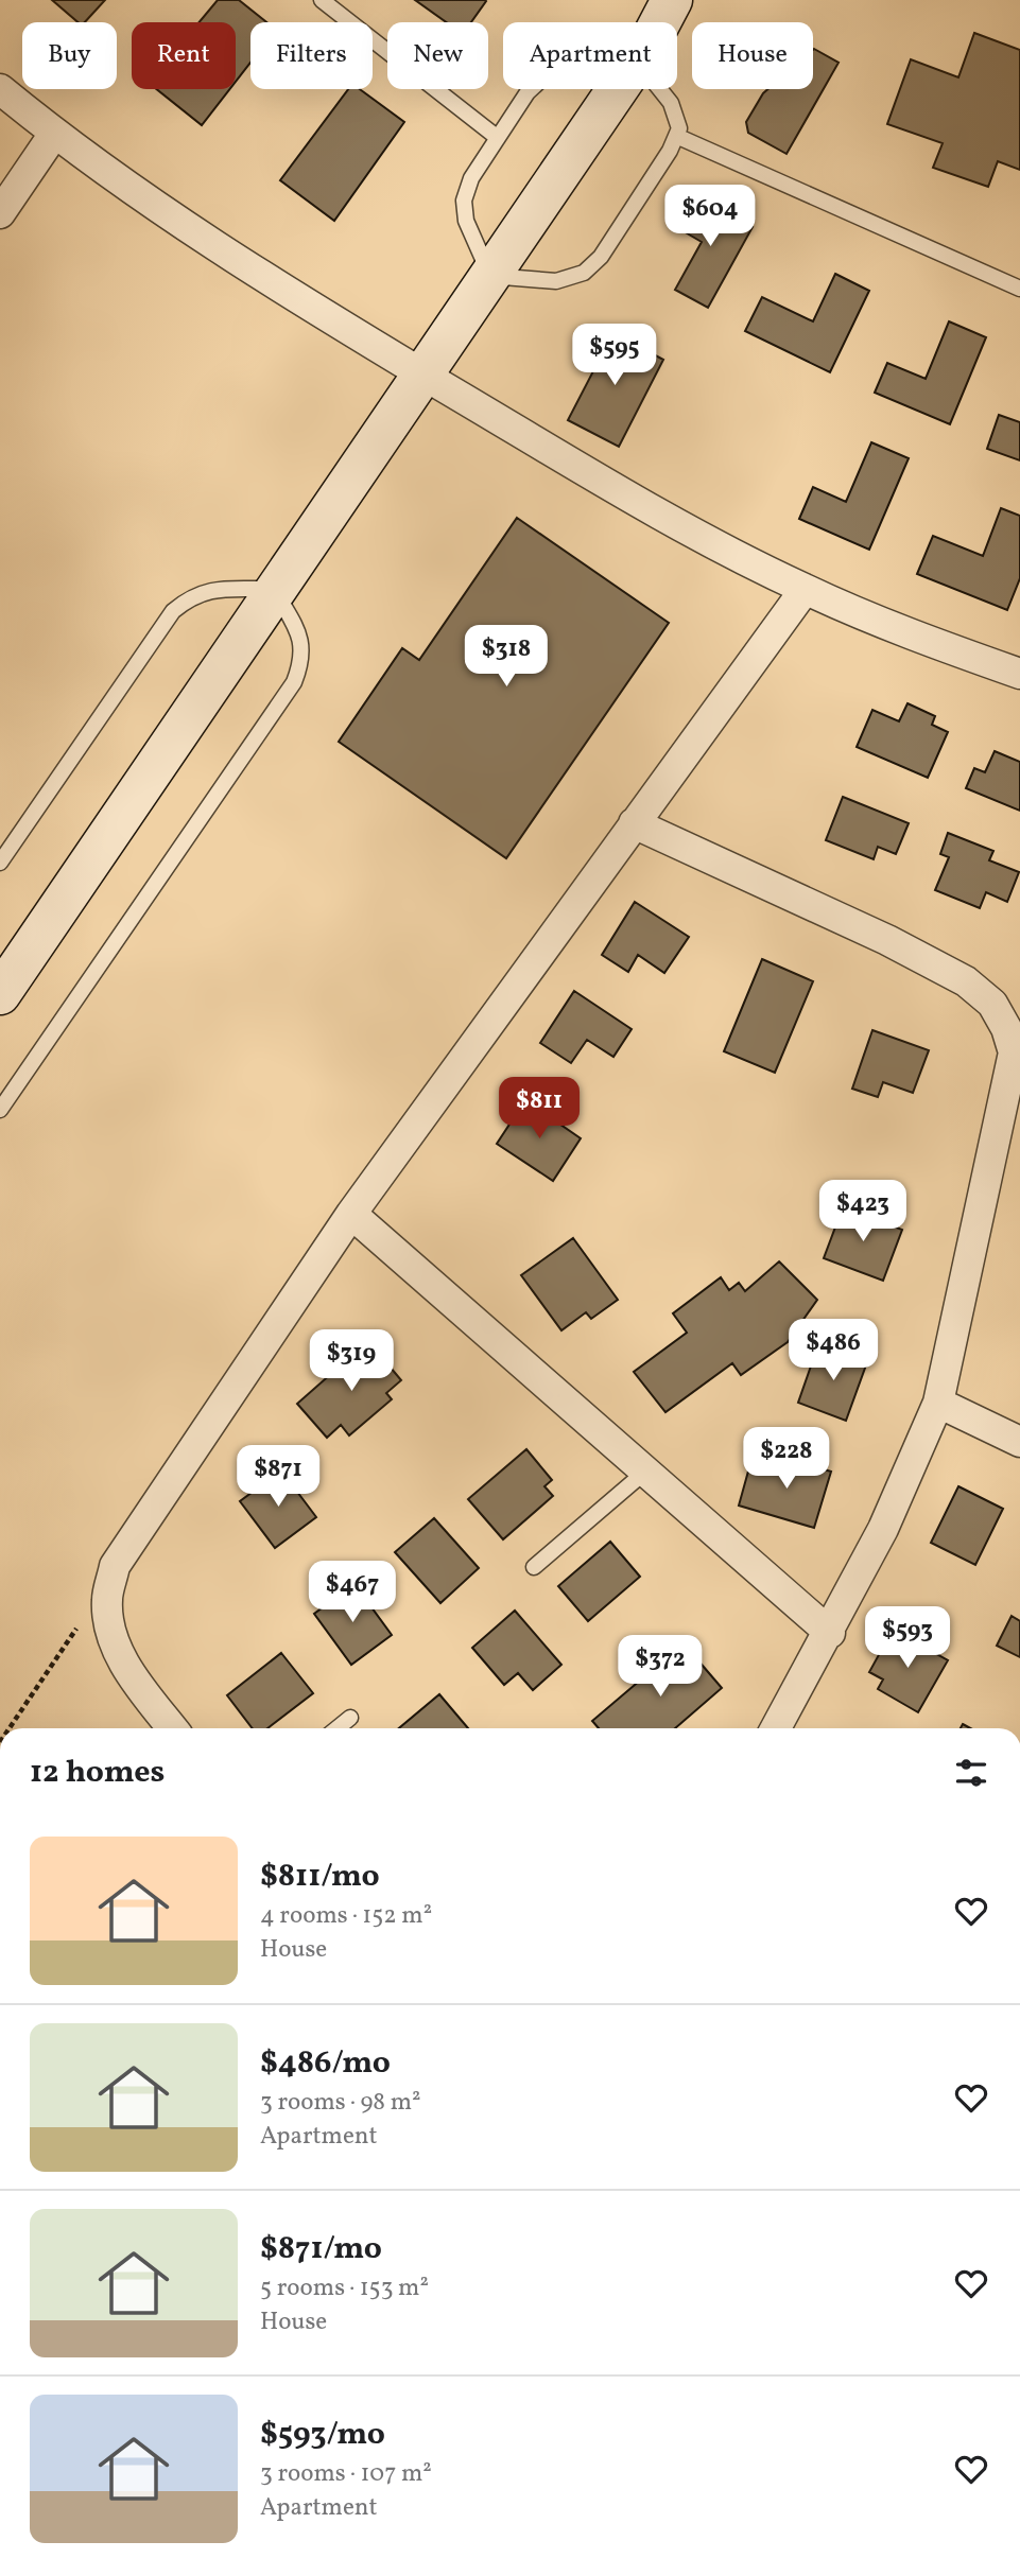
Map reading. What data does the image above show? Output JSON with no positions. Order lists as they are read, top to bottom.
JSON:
{
  "page": {
    "chip": [
      "Buy",
      "Rent",
      "Filters",
      "New",
      "Apartment",
      "House"
    ],
    "price": [
      "$604",
      "$595",
      "$318",
      "$811",
      "$423",
      "$486",
      "$319",
      "$228",
      "$871",
      "$467",
      "$593",
      "$372"
    ],
    "heading": "12 homes",
    "list": [
      {
        "name": "$811/mo",
        "note": "4 rooms · 152 m² · House"
      },
      {
        "name": "$486/mo",
        "note": "3 rooms · 98 m² · Apartment"
      },
      {
        "name": "$871/mo",
        "note": "5 rooms · 153 m² · House"
      },
      {
        "name": "$593/mo",
        "note": "3 rooms · 107 m² · Apartment"
      }
    ]
  }
}
